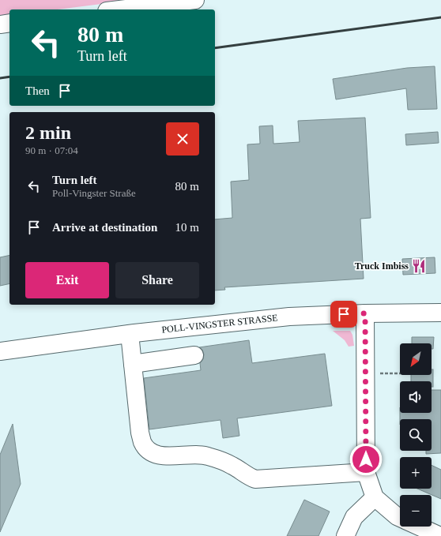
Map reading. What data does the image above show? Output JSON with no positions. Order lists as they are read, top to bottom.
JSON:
{
  "streets": {
    "street": ["POLL-VINGSTER STRASSE"]
  },
  "places": {
    "restaurant": ["Truck Imbiss"]
  },
  "north": "bottom left",
  "page": {
    "turn": ["80 m", "Turn left"],
    "then": "Then",
    "heading": ["2 min", "90 m · 07:04"],
    "list": [
      {
        "name": "Turn left",
        "note": "Poll-Vingster Straße",
        "value": "80 m"
      },
      {
        "name": "Arrive at destination",
        "value": "10 m"
      }
    ],
    "buttons": ["Exit", "Share"],
    "map_buttons": ["+", "−"]
  }
}
